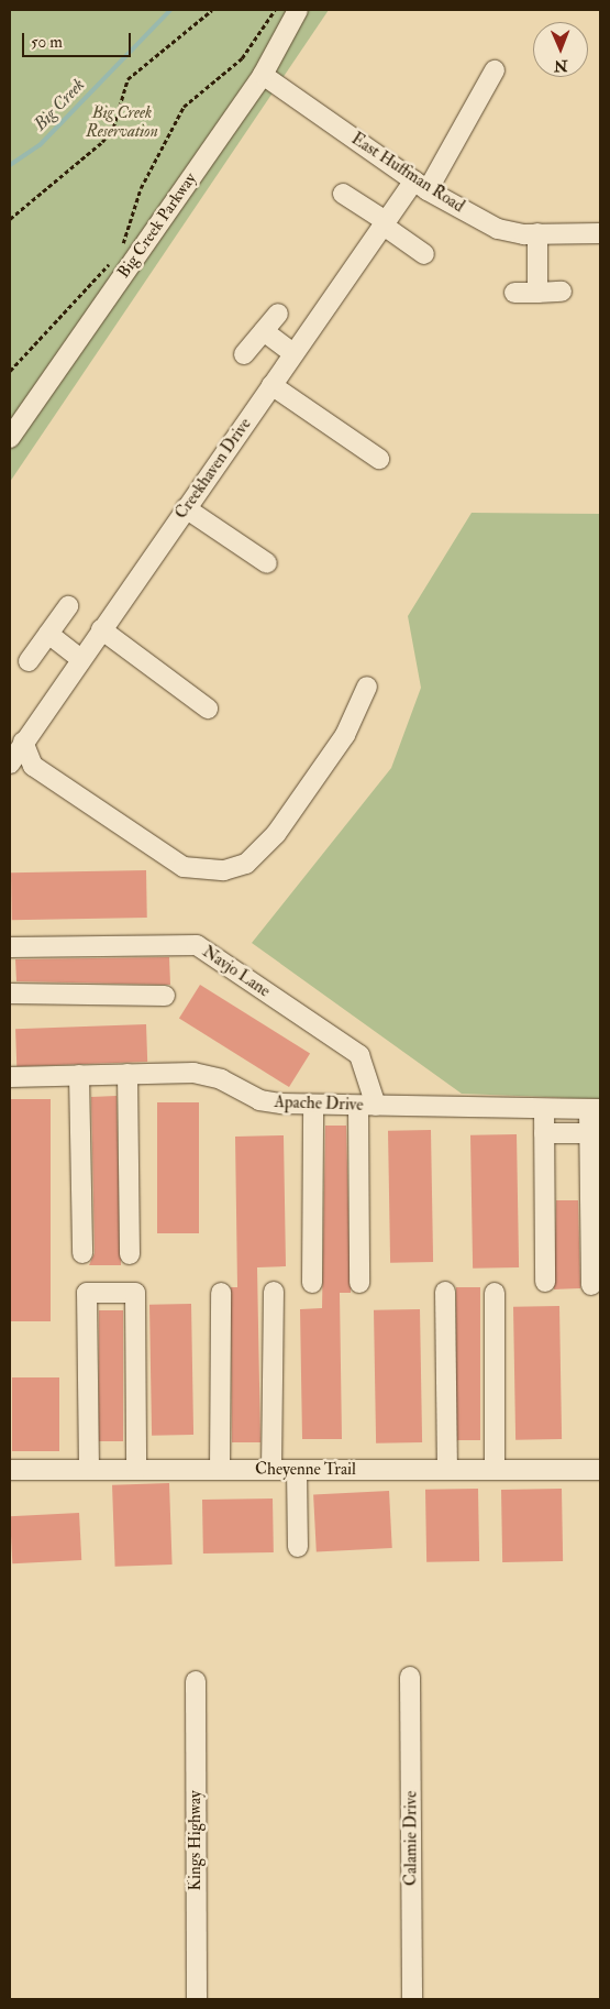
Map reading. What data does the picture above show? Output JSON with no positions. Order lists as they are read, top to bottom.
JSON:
{
  "streets": {
    "street": [
      "East Huffman Road",
      "Big Creek Parkway",
      "Creekhaven Drive",
      "Navjo Lane",
      "Apache Drive",
      "Cheyenne Trail",
      "Calamie Drive",
      "Kings Highway"
    ]
  },
  "crossings": [
    ["East Huffman Road", "Big Creek Parkway"],
    ["East Huffman Road", "Creekhaven Drive"],
    ["Navjo Lane", "Apache Drive"]
  ],
  "water": ["Big Creek"],
  "parks": ["Big Creek Reservation"],
  "scale_bar": "50 m",
  "north": "bottom"
}
